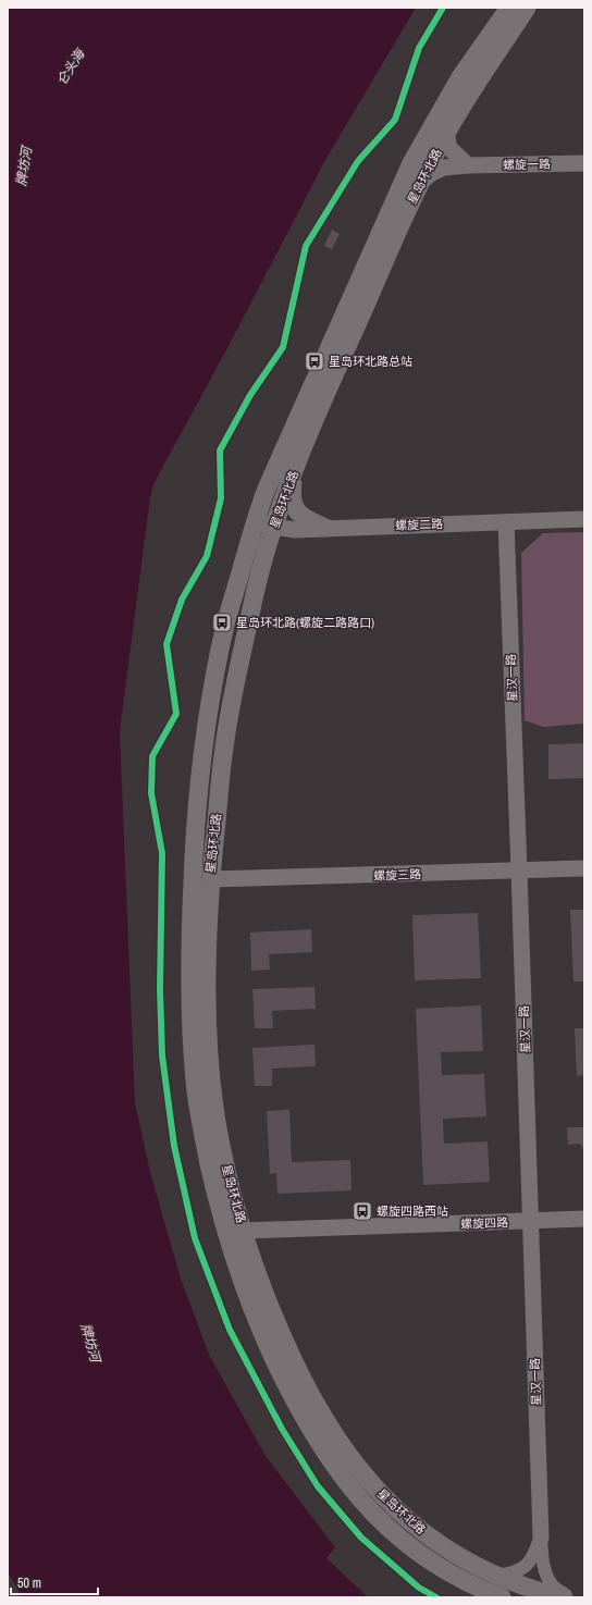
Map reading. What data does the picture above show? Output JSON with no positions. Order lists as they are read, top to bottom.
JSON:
{
  "streets": {
    "main road": ["星岛环北路"],
    "street": [
      "螺旋一路",
      "螺旋二路",
      "星汉一路",
      "螺旋三路",
      "螺旋四路"
    ]
  },
  "crossings": [
    ["螺旋一路", "星岛环北路"],
    ["星岛环北路", "螺旋二路"],
    ["星岛环北路", "星汉一路"],
    ["星岛环北路", "螺旋三路"],
    ["星岛环北路", "螺旋四路"],
    ["螺旋二路", "星汉一路"],
    ["星汉一路", "螺旋三路"],
    ["星汉一路", "螺旋四路"]
  ],
  "water": ["仑头海", "牌坊河"],
  "places": {
    "bus stop": ["星岛环北路总站", "星岛环北路(螺旋二路路口)", "螺旋四路西站"]
  },
  "scale_bar": "50 m"
}
